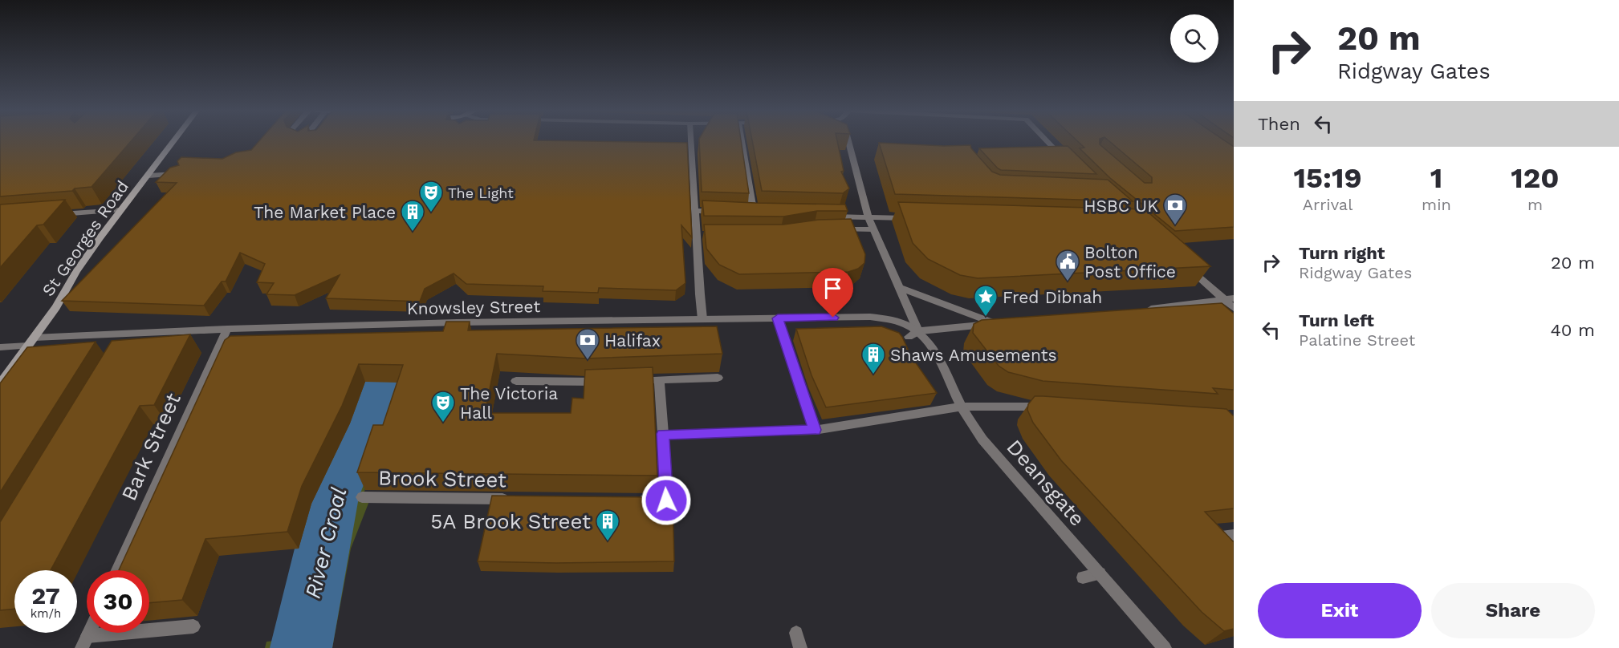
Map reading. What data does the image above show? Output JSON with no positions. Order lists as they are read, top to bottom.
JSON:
{
  "streets": {
    "main road": ["St Georges Road"],
    "street": [
      "Knowsley Street",
      "Bark Street",
      "Brook Street",
      "Deansgate"
    ]
  },
  "crossings": [
    ["St Georges Road", "Knowsley Street"],
    ["Knowsley Street", "Bark Street"],
    ["Knowsley Street", "Deansgate"]
  ],
  "water": ["River Croal"],
  "places": {
    "theatre": ["The Light", "The Victoria Hall"],
    "bank": ["HSBC UK", "Halifax"],
    "building": ["The Market Place", "Shaws Amusements", "5A Brook Street"],
    "public building": ["Bolton Post Office"],
    "place": ["Fred Dibnah"]
  },
  "page": {
    "turn": ["20 m", "Ridgway Gates"],
    "then": "Then",
    "eta": [
      "15:19",
      "Arrival",
      "1",
      "min",
      "120",
      "m"
    ],
    "list": [
      {
        "name": "Turn right",
        "note": "Ridgway Gates",
        "value": "20 m"
      },
      {
        "name": "Turn left",
        "note": "Palatine Street",
        "value": "40 m"
      }
    ],
    "speed": "27 km/h",
    "limit": "30",
    "buttons": ["Exit", "Share"]
  }
}
